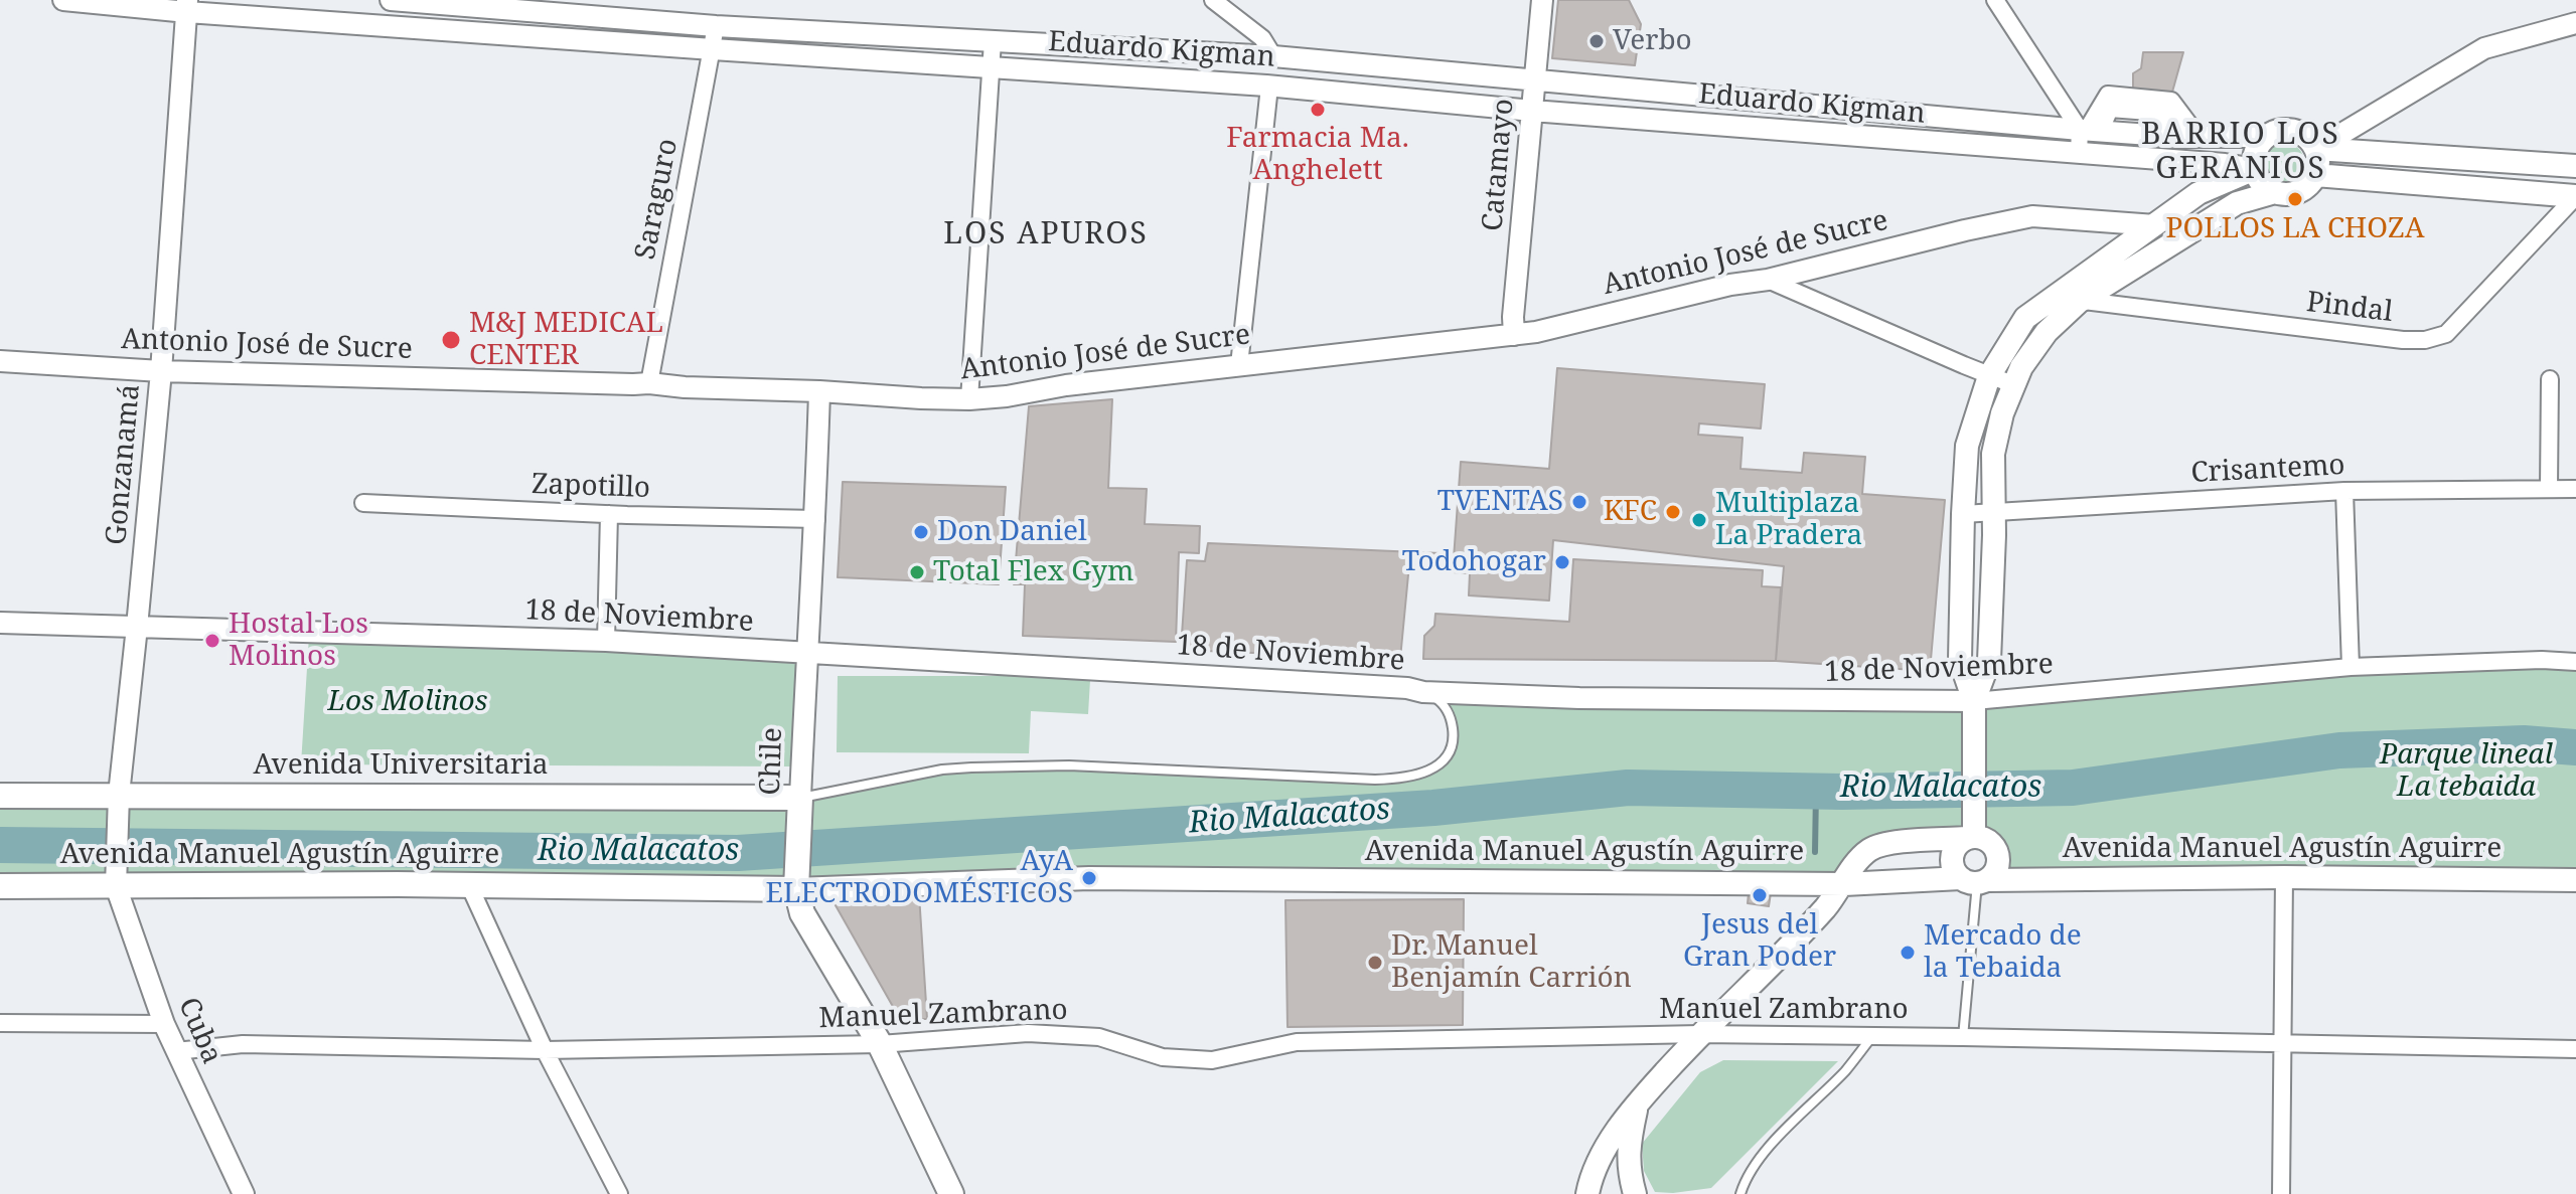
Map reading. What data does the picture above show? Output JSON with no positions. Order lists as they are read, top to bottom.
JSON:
{
  "streets": {
    "main road": ["Chile", "Avenida Universitaria", "Avenida Manuel Agustín Aguirre"],
    "street": [
      "Eduardo Kigman",
      "Catamayo",
      "Saraguro",
      "Antonio José de Sucre",
      "Pindal",
      "Gonzanamá",
      "Crisantemo",
      "Zapotillo",
      "18 de Noviembre",
      "Manuel Zambrano",
      "Cuba"
    ]
  },
  "crossings": [
    ["Eduardo Kigman", "Catamayo"],
    ["Eduardo Kigman", "Saraguro"],
    ["Eduardo Kigman", "Gonzanamá"],
    ["Catamayo", "Antonio José de Sucre"],
    ["Saraguro", "Antonio José de Sucre"],
    ["Antonio José de Sucre", "Gonzanamá"],
    ["Antonio José de Sucre", "Chile"],
    ["Gonzanamá", "18 de Noviembre"],
    ["Gonzanamá", "Avenida Universitaria"],
    ["Gonzanamá", "Avenida Manuel Agustín Aguirre"],
    ["Gonzanamá", "Cuba"],
    ["Zapotillo", "Chile"],
    ["18 de Noviembre", "Chile"],
    ["Chile", "Avenida Universitaria"],
    ["Chile", "Avenida Manuel Agustín Aguirre"],
    ["Chile", "Manuel Zambrano"],
    ["Avenida Manuel Agustín Aguirre", "Cuba"],
    ["Manuel Zambrano", "Cuba"]
  ],
  "districts": ["BARRIO LOS GERANIOS", "LOS APUROS"],
  "water": ["Rio Malacatos"],
  "parks": ["Los Molinos", "Parque lineal La tebaida"],
  "places": [
    "Verbo",
    "Farmacia Ma. Anghelett",
    "POLLOS LA CHOZA",
    "M&J MEDICAL CENTER",
    "TVENTAS",
    "KFC",
    "Multiplaza La Pradera",
    "Don Daniel",
    "Todohogar",
    "Total Flex Gym",
    "Hostal Los Molinos",
    "AyA ELECTRODOMÉSTICOS",
    "Jesus del Gran Poder",
    "Mercado de la Tebaida",
    "Dr. Manuel Benjamín Carrión"
  ]
}
